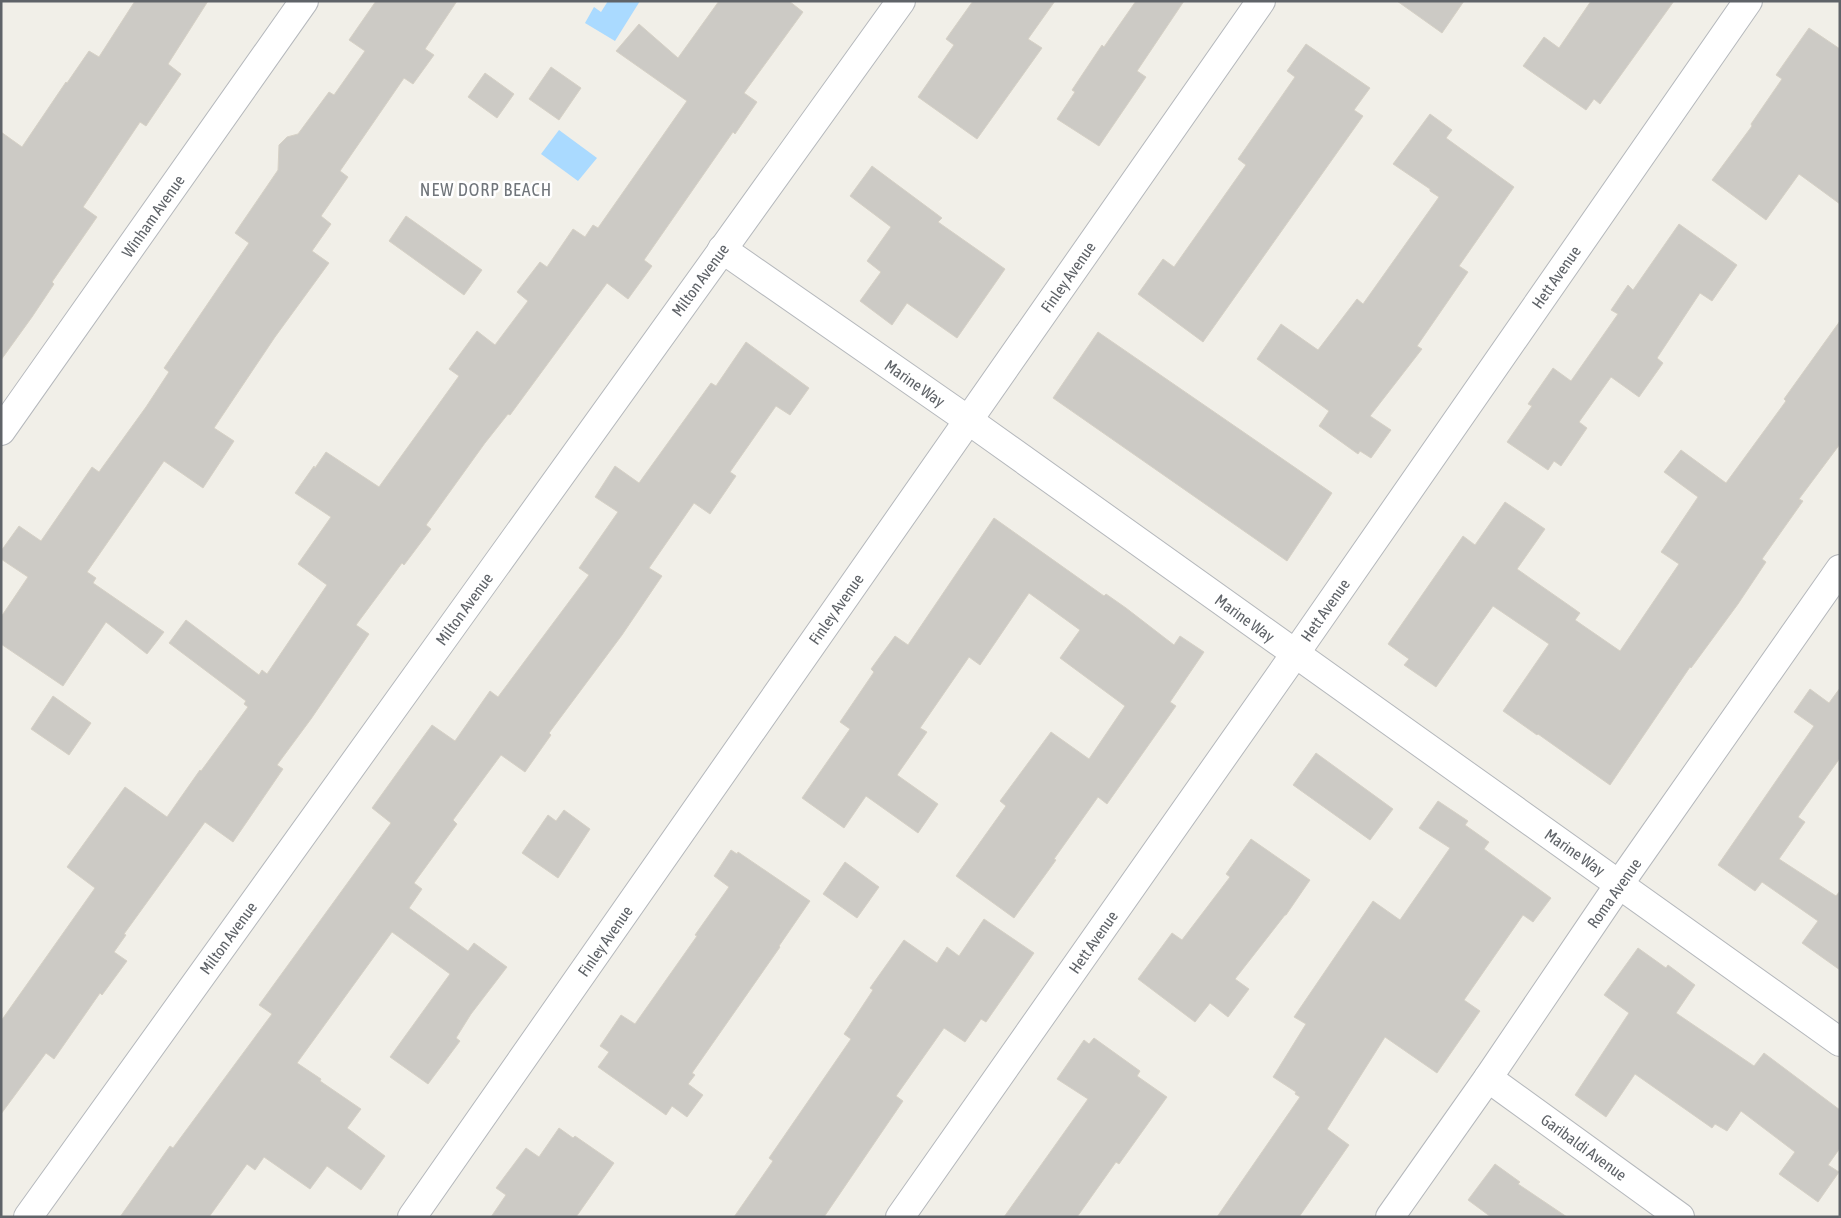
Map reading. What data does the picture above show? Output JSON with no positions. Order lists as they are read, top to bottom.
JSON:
{
  "streets": {
    "street": [
      "Winham Avenue",
      "Finley Avenue",
      "Hett Avenue",
      "Milton Avenue",
      "Marine Way",
      "Roma Avenue",
      "Garibaldi Avenue"
    ]
  },
  "crossings": [
    ["Finley Avenue", "Marine Way"],
    ["Hett Avenue", "Marine Way"],
    ["Milton Avenue", "Marine Way"],
    ["Marine Way", "Roma Avenue"],
    ["Roma Avenue", "Garibaldi Avenue"]
  ],
  "districts": ["NEW DORP BEACH"]
}
